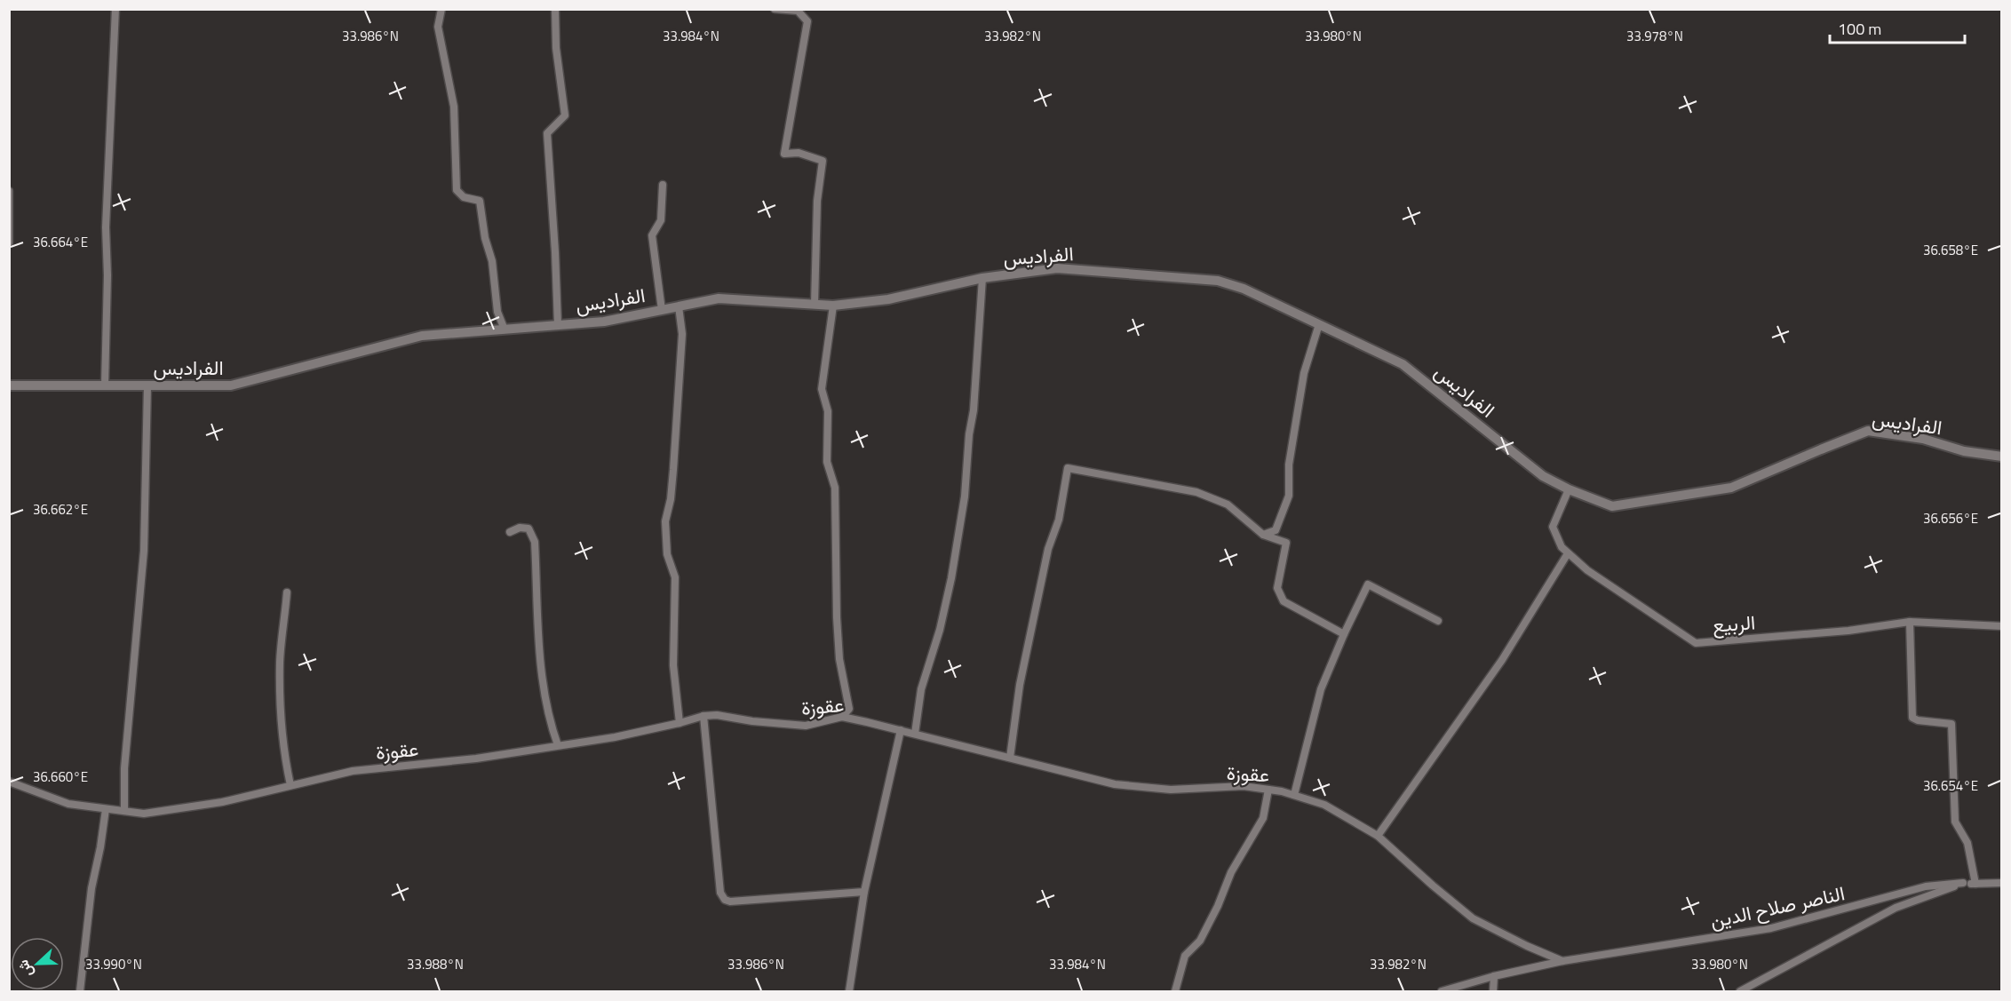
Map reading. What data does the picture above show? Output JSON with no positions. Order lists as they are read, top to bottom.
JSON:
{
  "streets": {
    "street": [
      "الفراديس",
      "الربيع",
      "عقوزة",
      "الناصر صلاح الدين"
    ]
  },
  "crossings": [
    ["الفراديس", "الربيع"],
    ["عقوزة", "الناصر صلاح الدين"]
  ],
  "scale_bar": "100 m",
  "north": "left",
  "coordinates": [
    "33.986°N",
    "33.984°N",
    "33.982°N",
    "33.980°N",
    "33.978°N",
    "36.664°E",
    "36.658°E",
    "36.662°E",
    "36.656°E",
    "36.660°E",
    "36.654°E",
    "33.990°N",
    "33.988°N"
  ]
}
